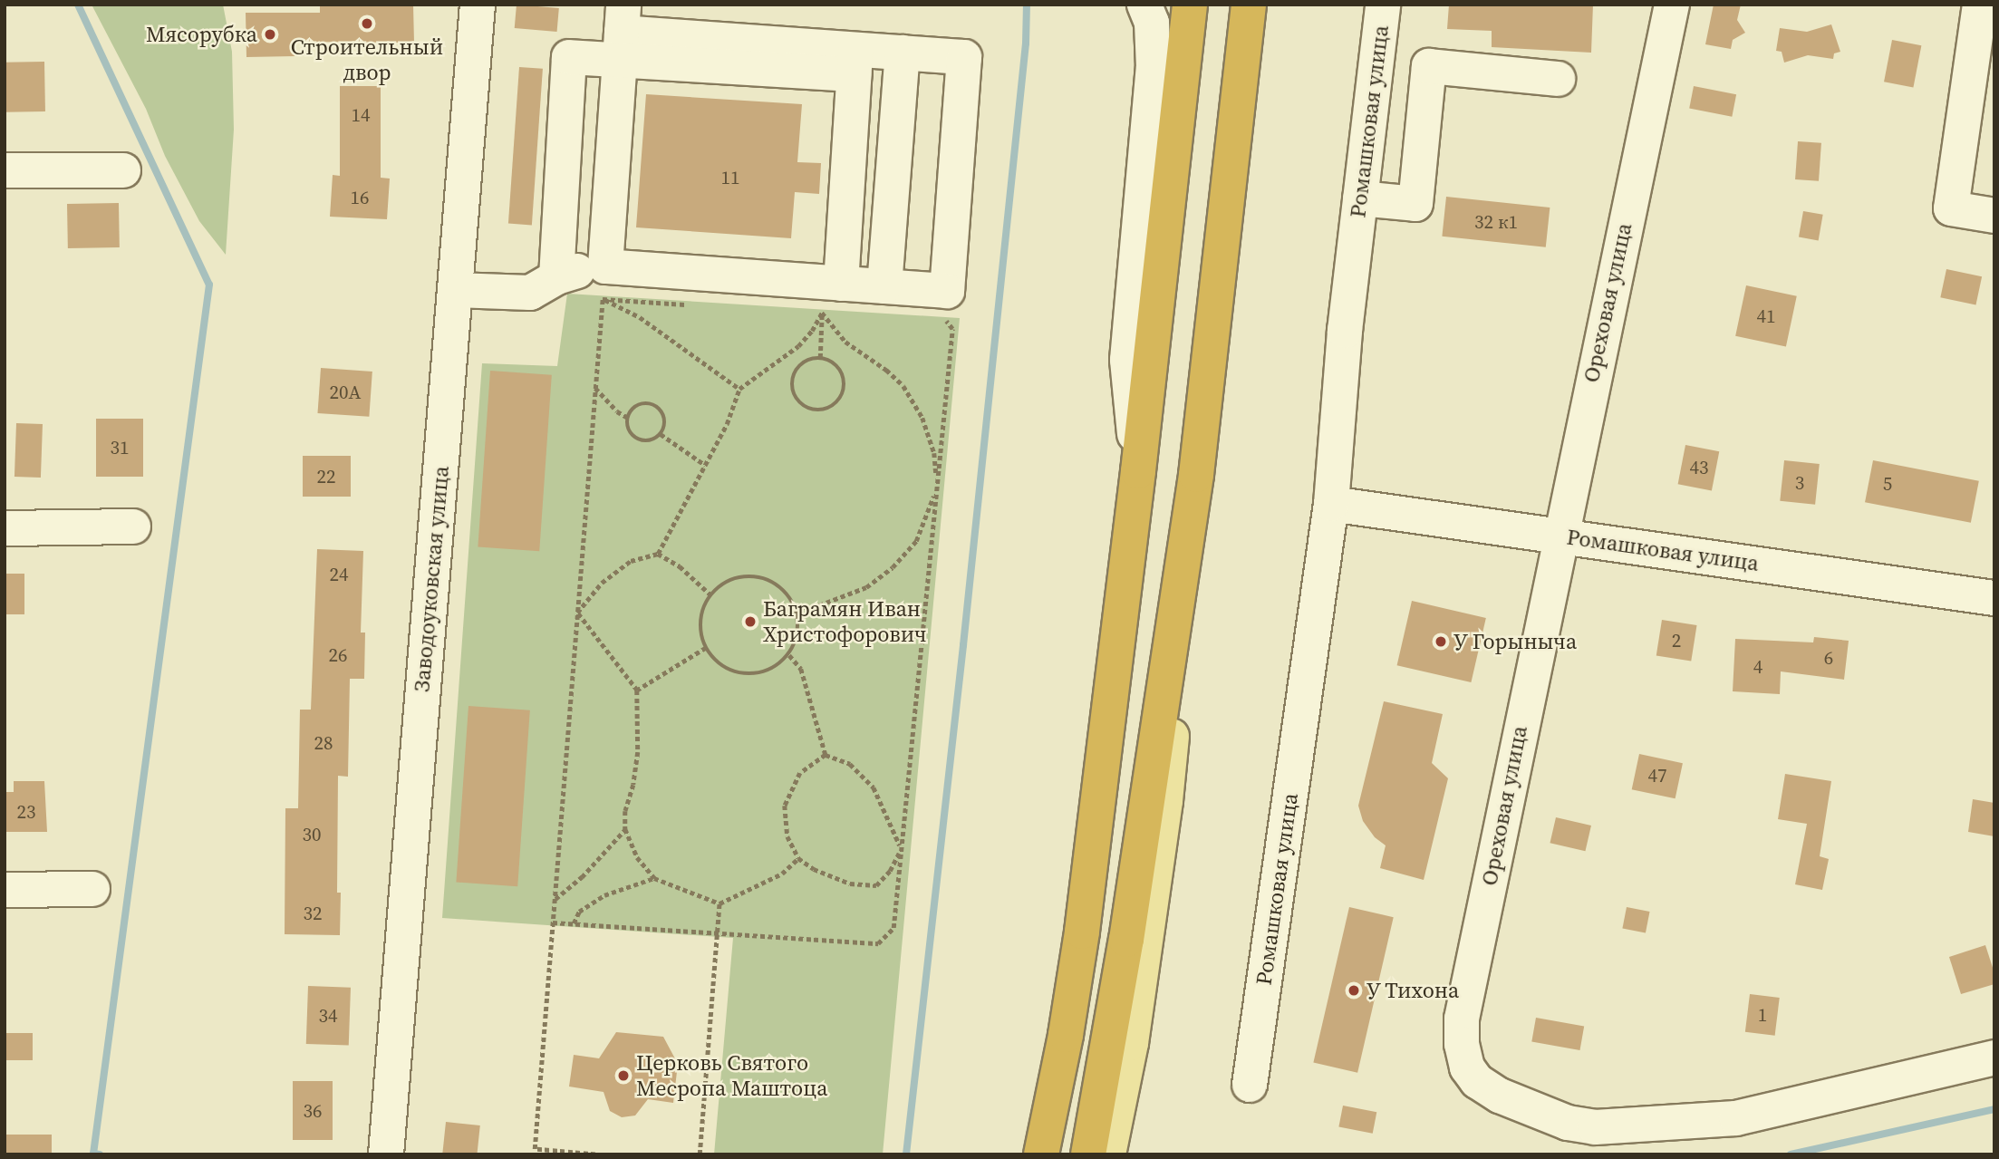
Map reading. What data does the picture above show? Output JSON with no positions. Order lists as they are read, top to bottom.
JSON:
{
  "streets": {
    "street": ["Ромашковая улица", "Ореховая улица", "Заводоуковская улица"]
  },
  "crossings": [
    ["Ромашковая улица", "Ореховая улица"]
  ],
  "places": [
    "Строительный двор",
    "Мясорубка",
    "Баграмян Иван Христофорович",
    "У Горыныча",
    "У Тихона",
    "Церковь Святого Месропа Маштоца"
  ],
  "house_numbers": [
    "14",
    "11",
    "16",
    "32 к1",
    "41",
    "20А",
    "31",
    "43",
    "22",
    "3",
    "5",
    "24",
    "2",
    "26",
    "6",
    "4",
    "28",
    "47",
    "23",
    "30",
    "32",
    "1",
    "34",
    "36"
  ]
}
